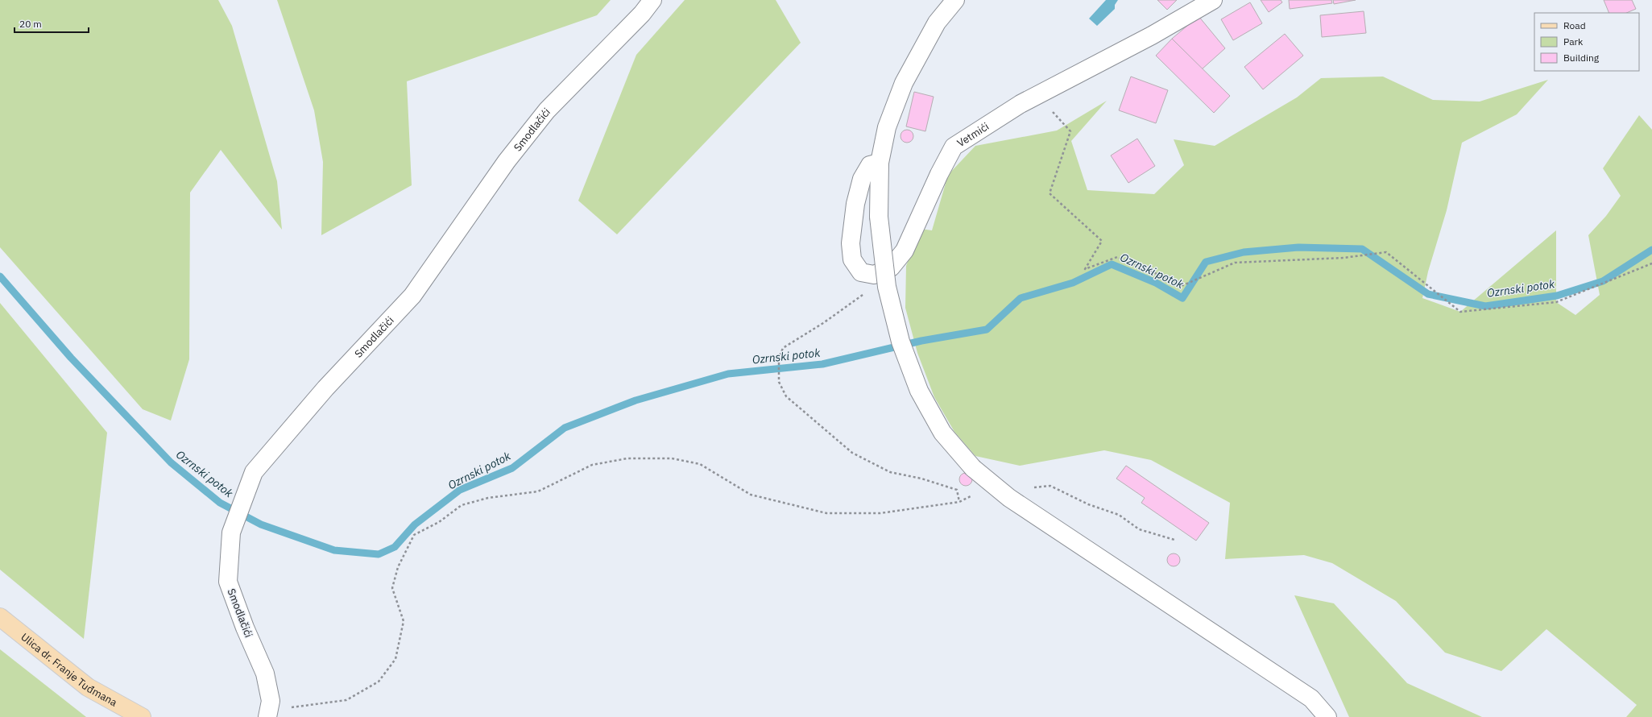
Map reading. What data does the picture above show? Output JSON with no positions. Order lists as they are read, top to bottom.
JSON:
{
  "streets": {
    "main road": ["Ulica dr. Franje Tuđmana"],
    "street": ["Smodlačići", "Vetmići"]
  },
  "water": ["Ozrnski potok"],
  "legend": ["Road", "Park", "Building"],
  "scale_bar": "20 m"
}
